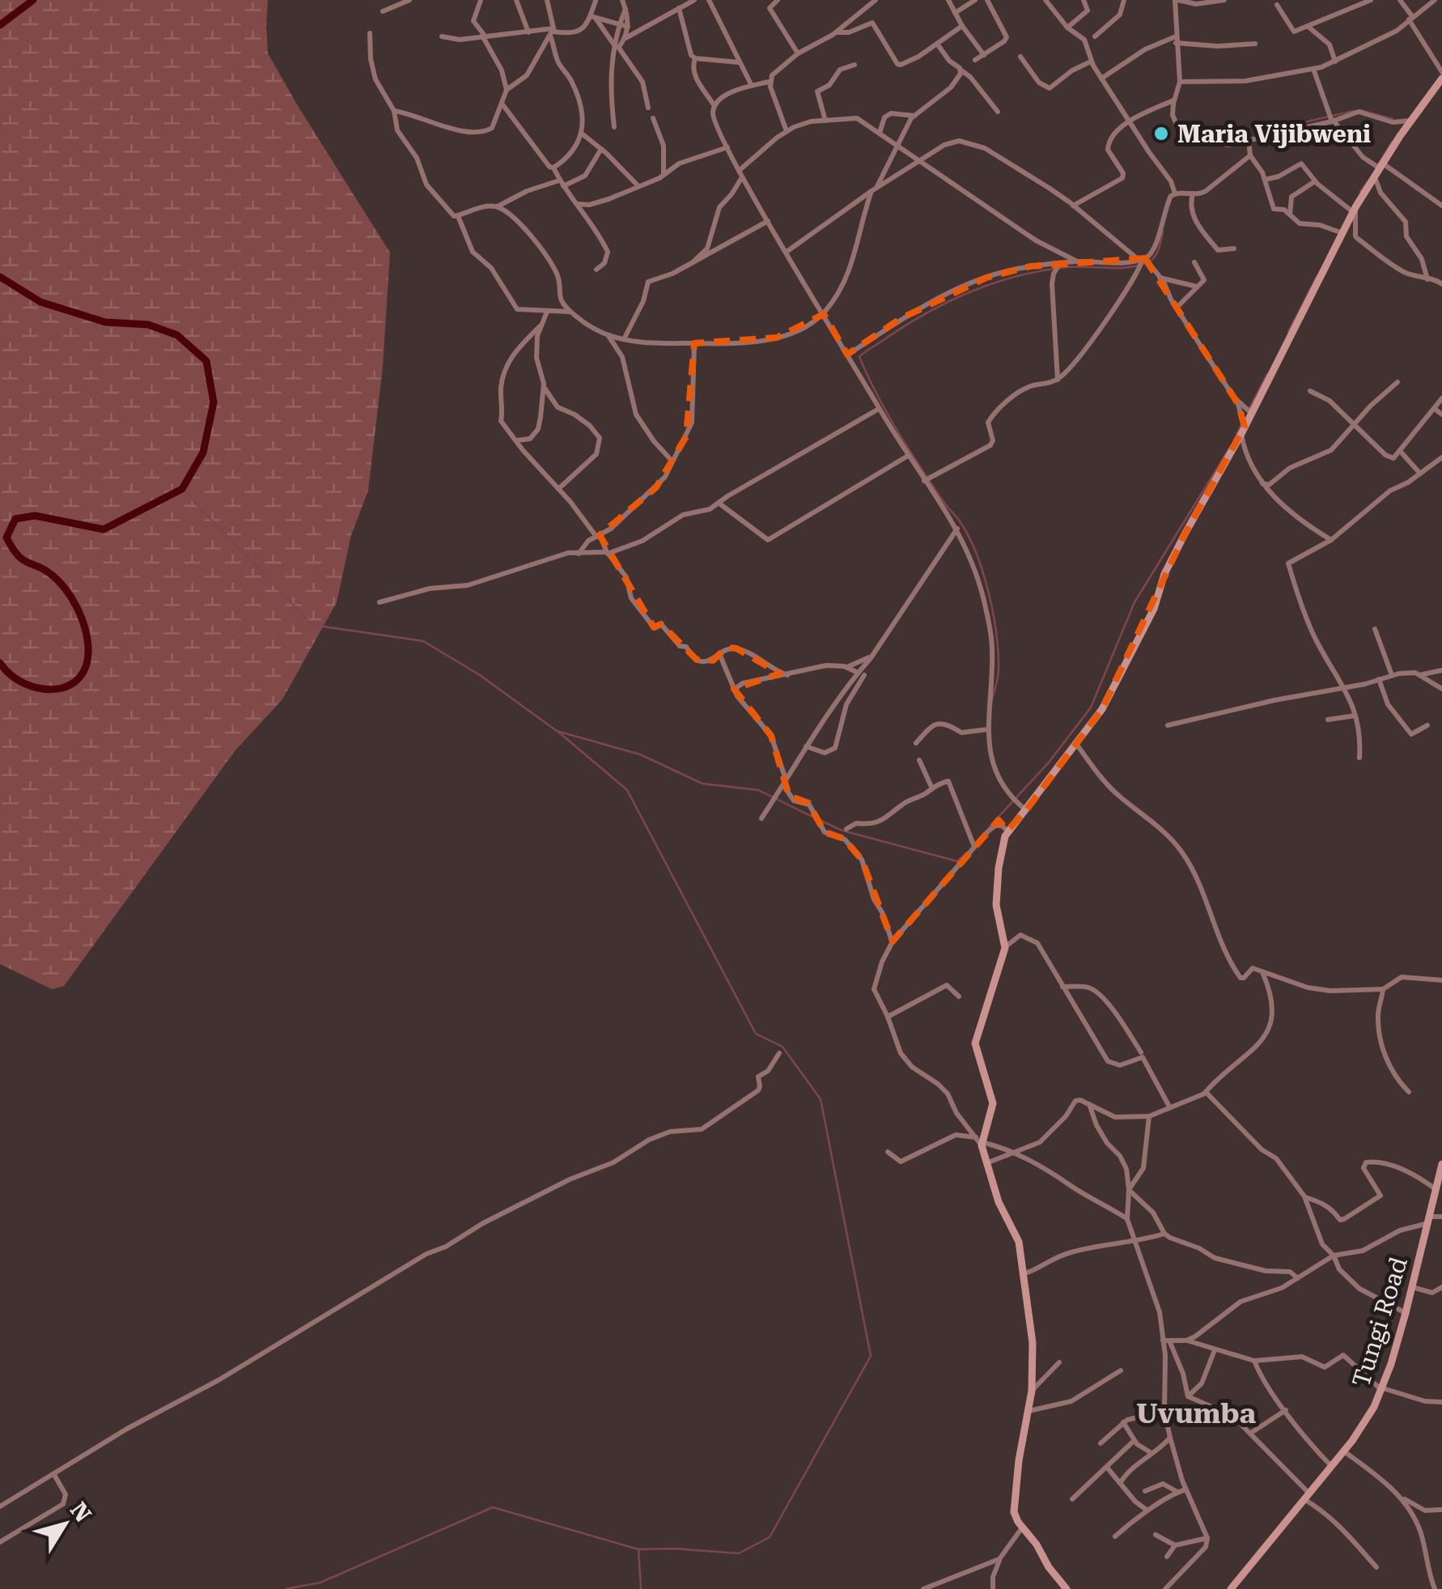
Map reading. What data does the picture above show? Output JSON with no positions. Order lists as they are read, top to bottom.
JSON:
{
  "streets": {
    "street": ["Tungi Road"]
  },
  "districts": ["Uvumba"],
  "places": ["Maria Vijibweni"],
  "north": "top right"
}
